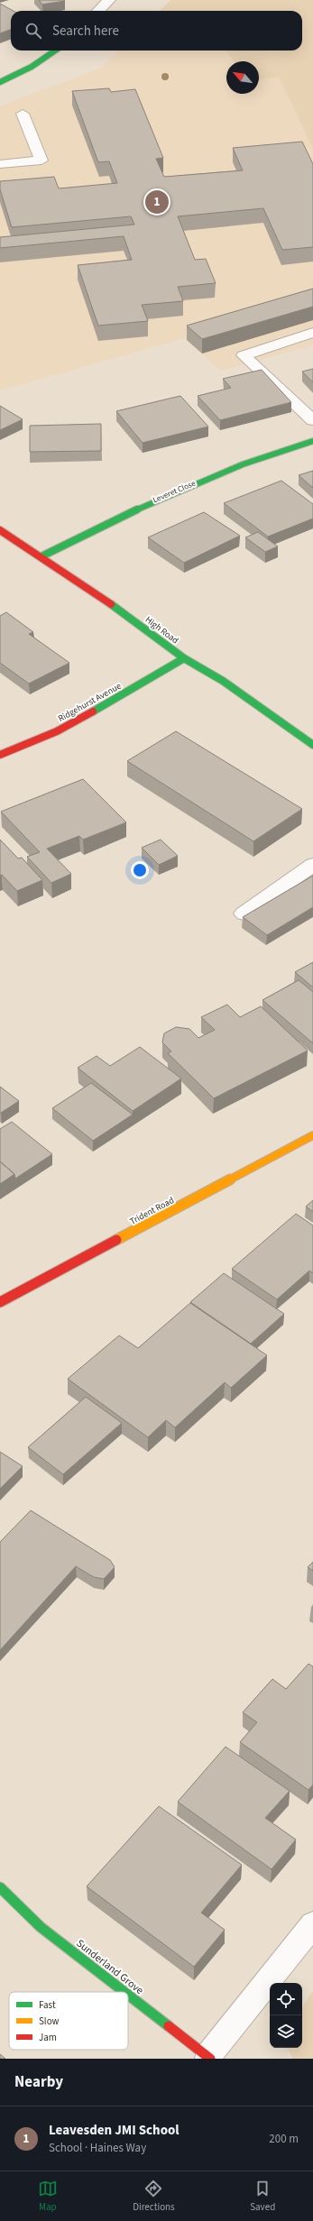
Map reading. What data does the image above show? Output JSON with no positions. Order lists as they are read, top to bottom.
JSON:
{
  "streets": {
    "street": [
      "Leveret Close",
      "High Road",
      "Ridgehurst Avenue",
      "Trident Road",
      "Sunderland Grove"
    ]
  },
  "crossings": [
    ["Leveret Close", "High Road"],
    ["High Road", "Ridgehurst Avenue"]
  ],
  "legend": ["Fast", "Slow", "Jam"],
  "north": "top left",
  "page": {
    "search": "Search here",
    "pins": "1",
    "heading": "Nearby",
    "list": [
      {
        "mark": "1",
        "name": "Leavesden JMI School",
        "note": "School · Haines Way",
        "value": "200 m"
      }
    ],
    "nav": ["Map", "Directions", "Saved"]
  }
}
